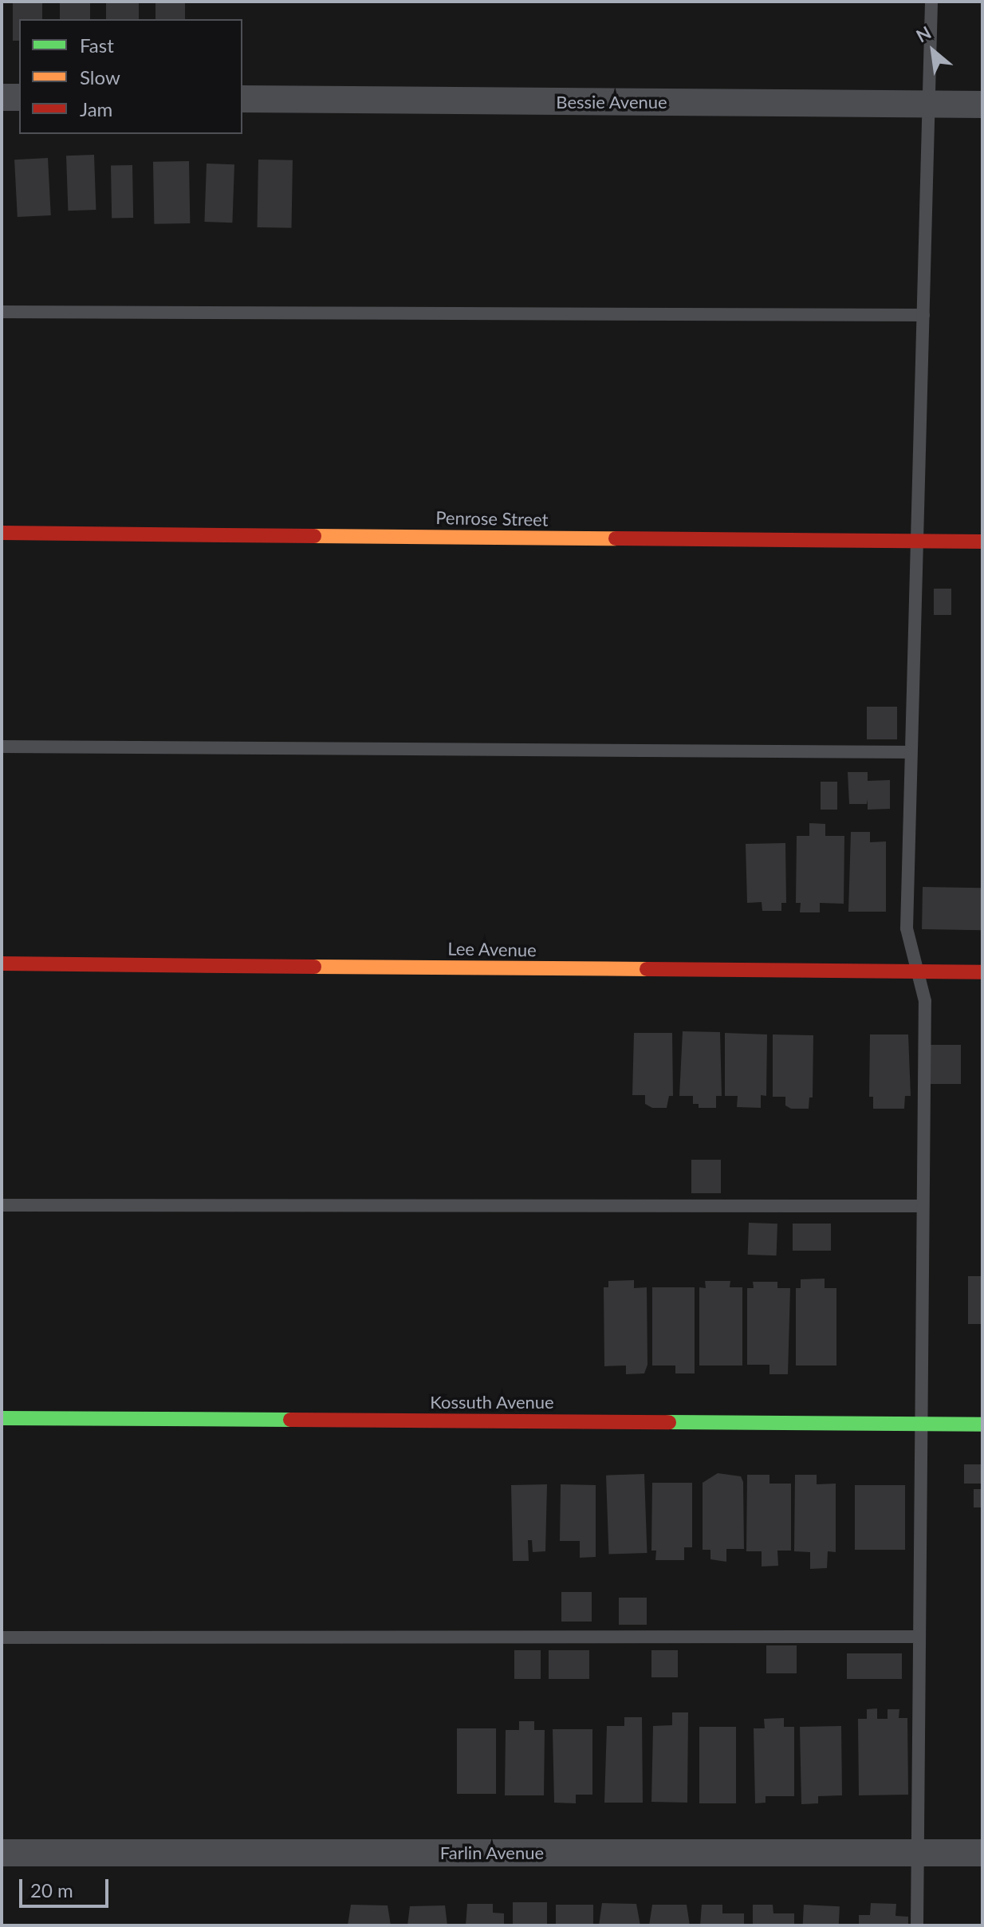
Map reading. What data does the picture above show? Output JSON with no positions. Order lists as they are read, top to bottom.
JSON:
{
  "streets": {
    "street": [
      "Bessie Avenue",
      "Penrose Street",
      "Lee Avenue",
      "Kossuth Avenue",
      "Farlin Avenue"
    ]
  },
  "legend": ["Fast", "Slow", "Jam"],
  "scale_bar": "20 m",
  "north": "top left"
}
